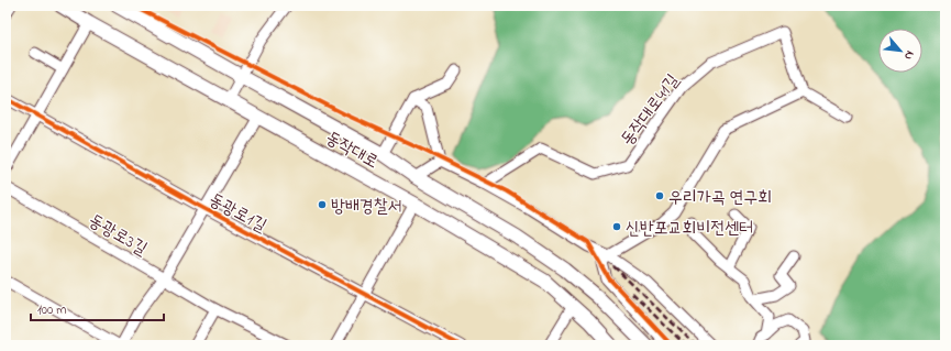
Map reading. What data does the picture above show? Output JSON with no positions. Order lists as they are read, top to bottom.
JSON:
{
  "streets": {
    "main road": ["동작대로"],
    "street": ["동작대로41길", "동광로1길", "동광로3길"]
  },
  "places": ["우리가곡 연구회", "방배경찰서", "신반포교회비전센터"],
  "scale_bar": "100 m",
  "north": "bottom right"
}
